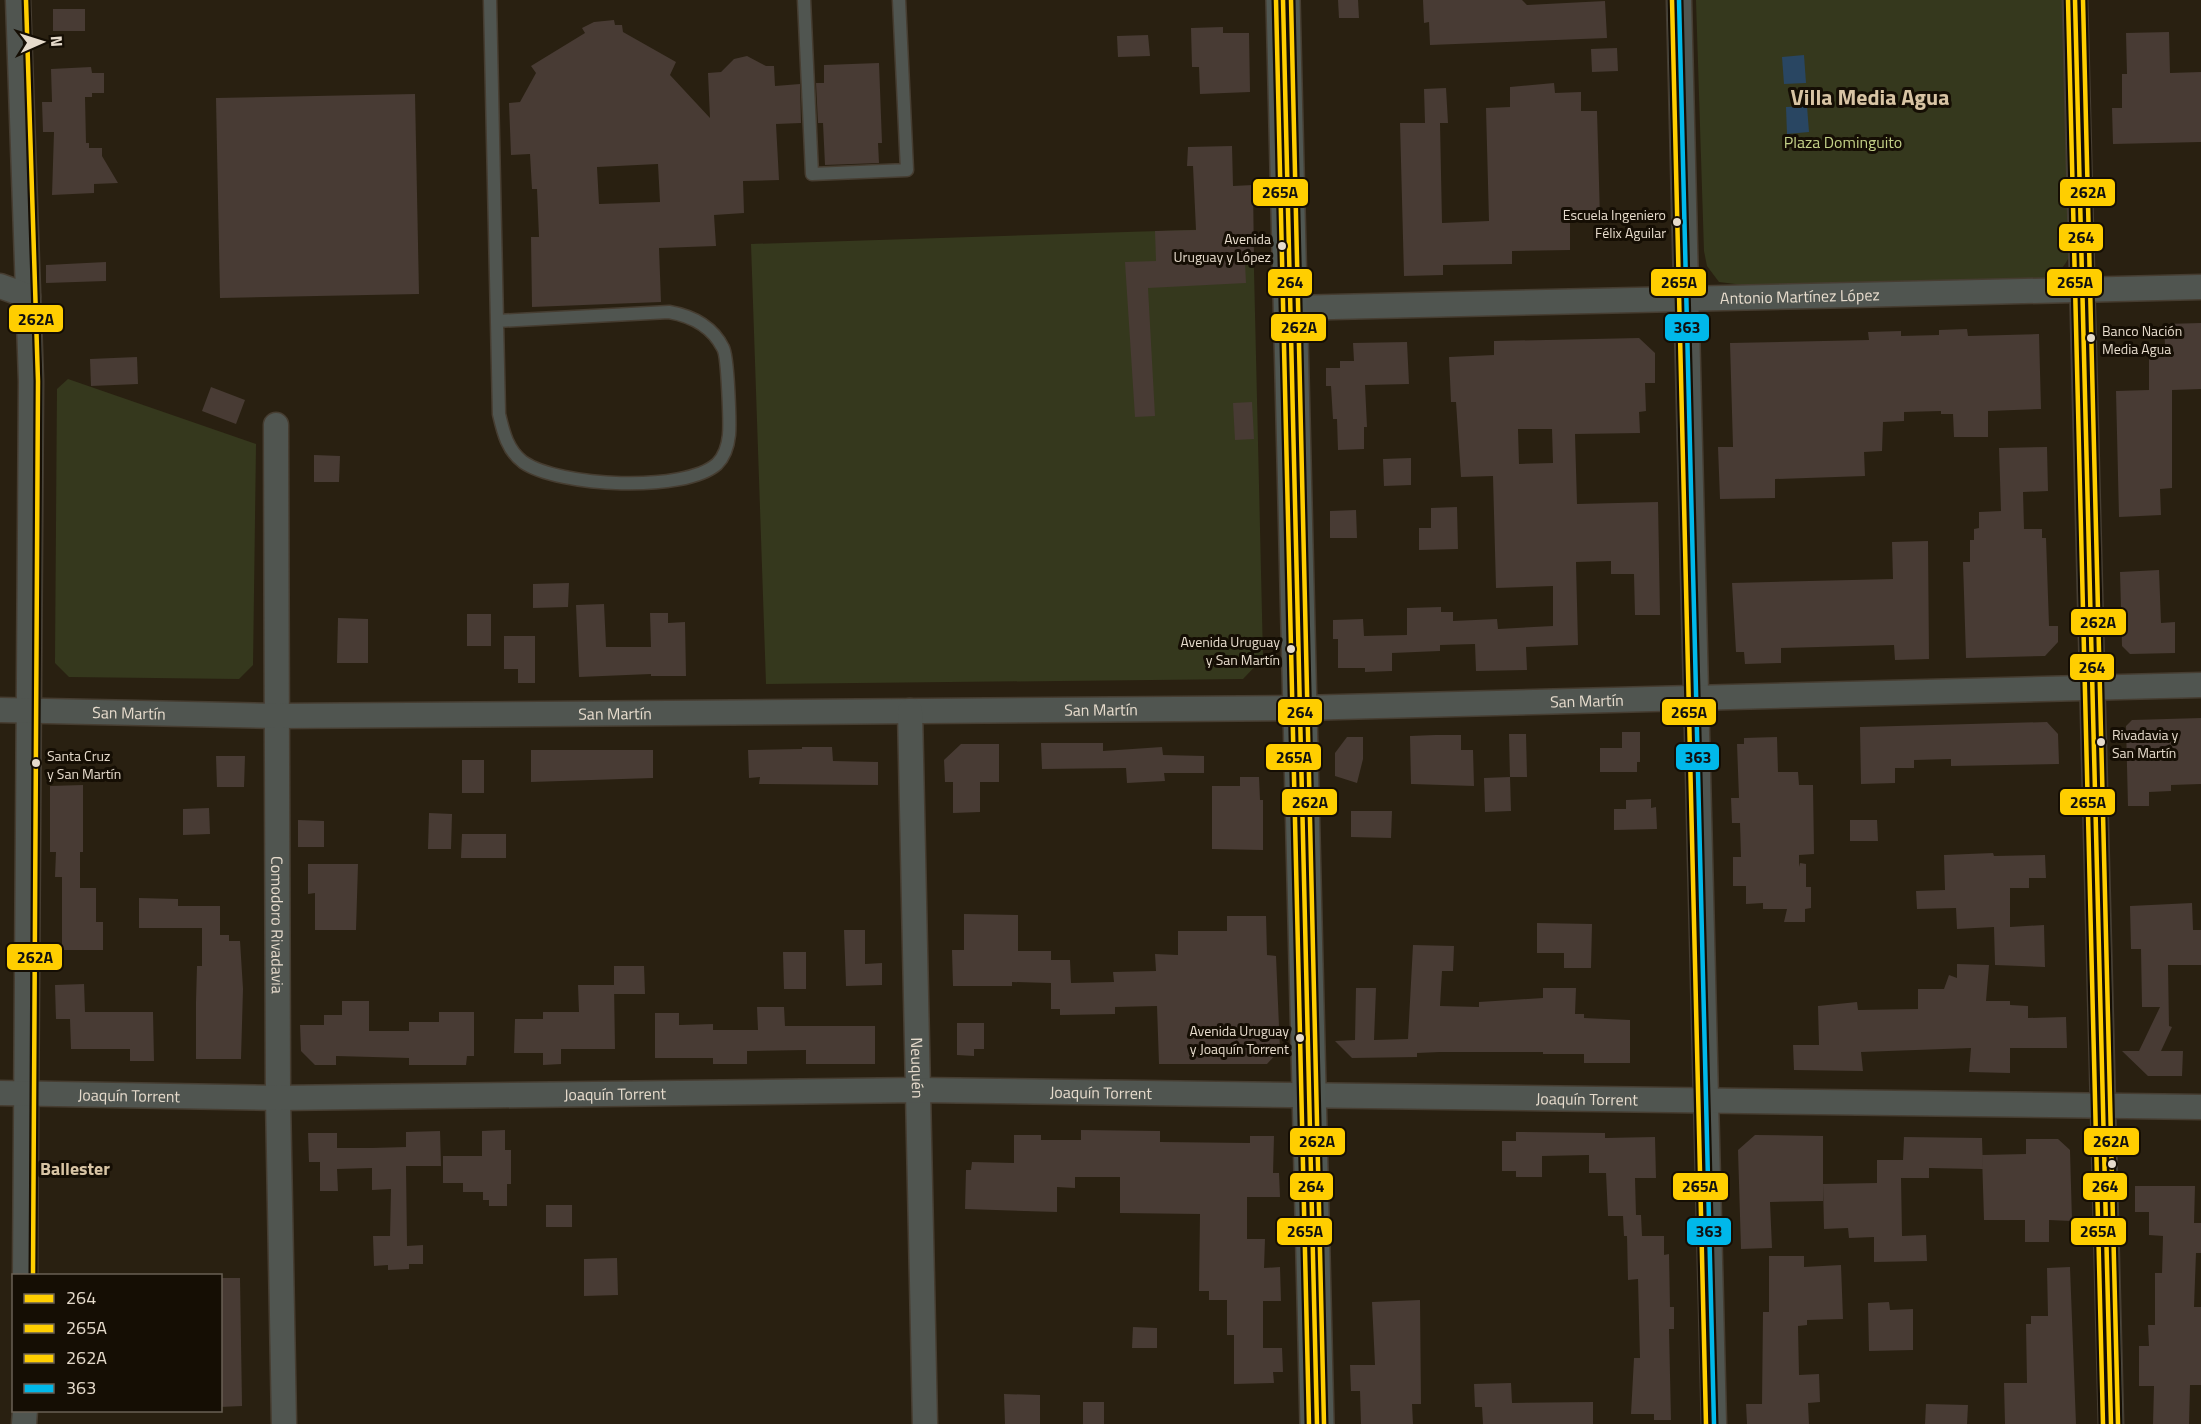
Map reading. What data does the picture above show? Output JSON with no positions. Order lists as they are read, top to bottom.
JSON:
{
  "streets": {
    "street": [
      "Antonio Martínez López",
      "San Martín",
      "Comodoro Rivadavia",
      "Neuquén",
      "Joaquín Torrent"
    ]
  },
  "crossings": [
    ["San Martín", "Comodoro Rivadavia"],
    ["San Martín", "Neuquén"],
    ["Comodoro Rivadavia", "Joaquín Torrent"],
    ["Neuquén", "Joaquín Torrent"]
  ],
  "districts": ["Villa Media Agua", "Ballester"],
  "parks": ["Plaza Dominguito"],
  "places": [
    "Escuela Ingeniero Félix Aguilar",
    "Avenida Uruguay y López",
    "Banco Nación Media Agua",
    "Avenida Uruguay y San Martín",
    "Rivadavia y San Martín",
    "Santa Cruz y San Martín",
    "Avenida Uruguay y Joaquín Torrent"
  ],
  "lines": [
    "transit line 264",
    "transit line 265A",
    "transit line 262A",
    "transit line 363"
  ],
  "legend": [
    "264",
    "265A",
    "262A",
    "363"
  ],
  "north": "right"
}
